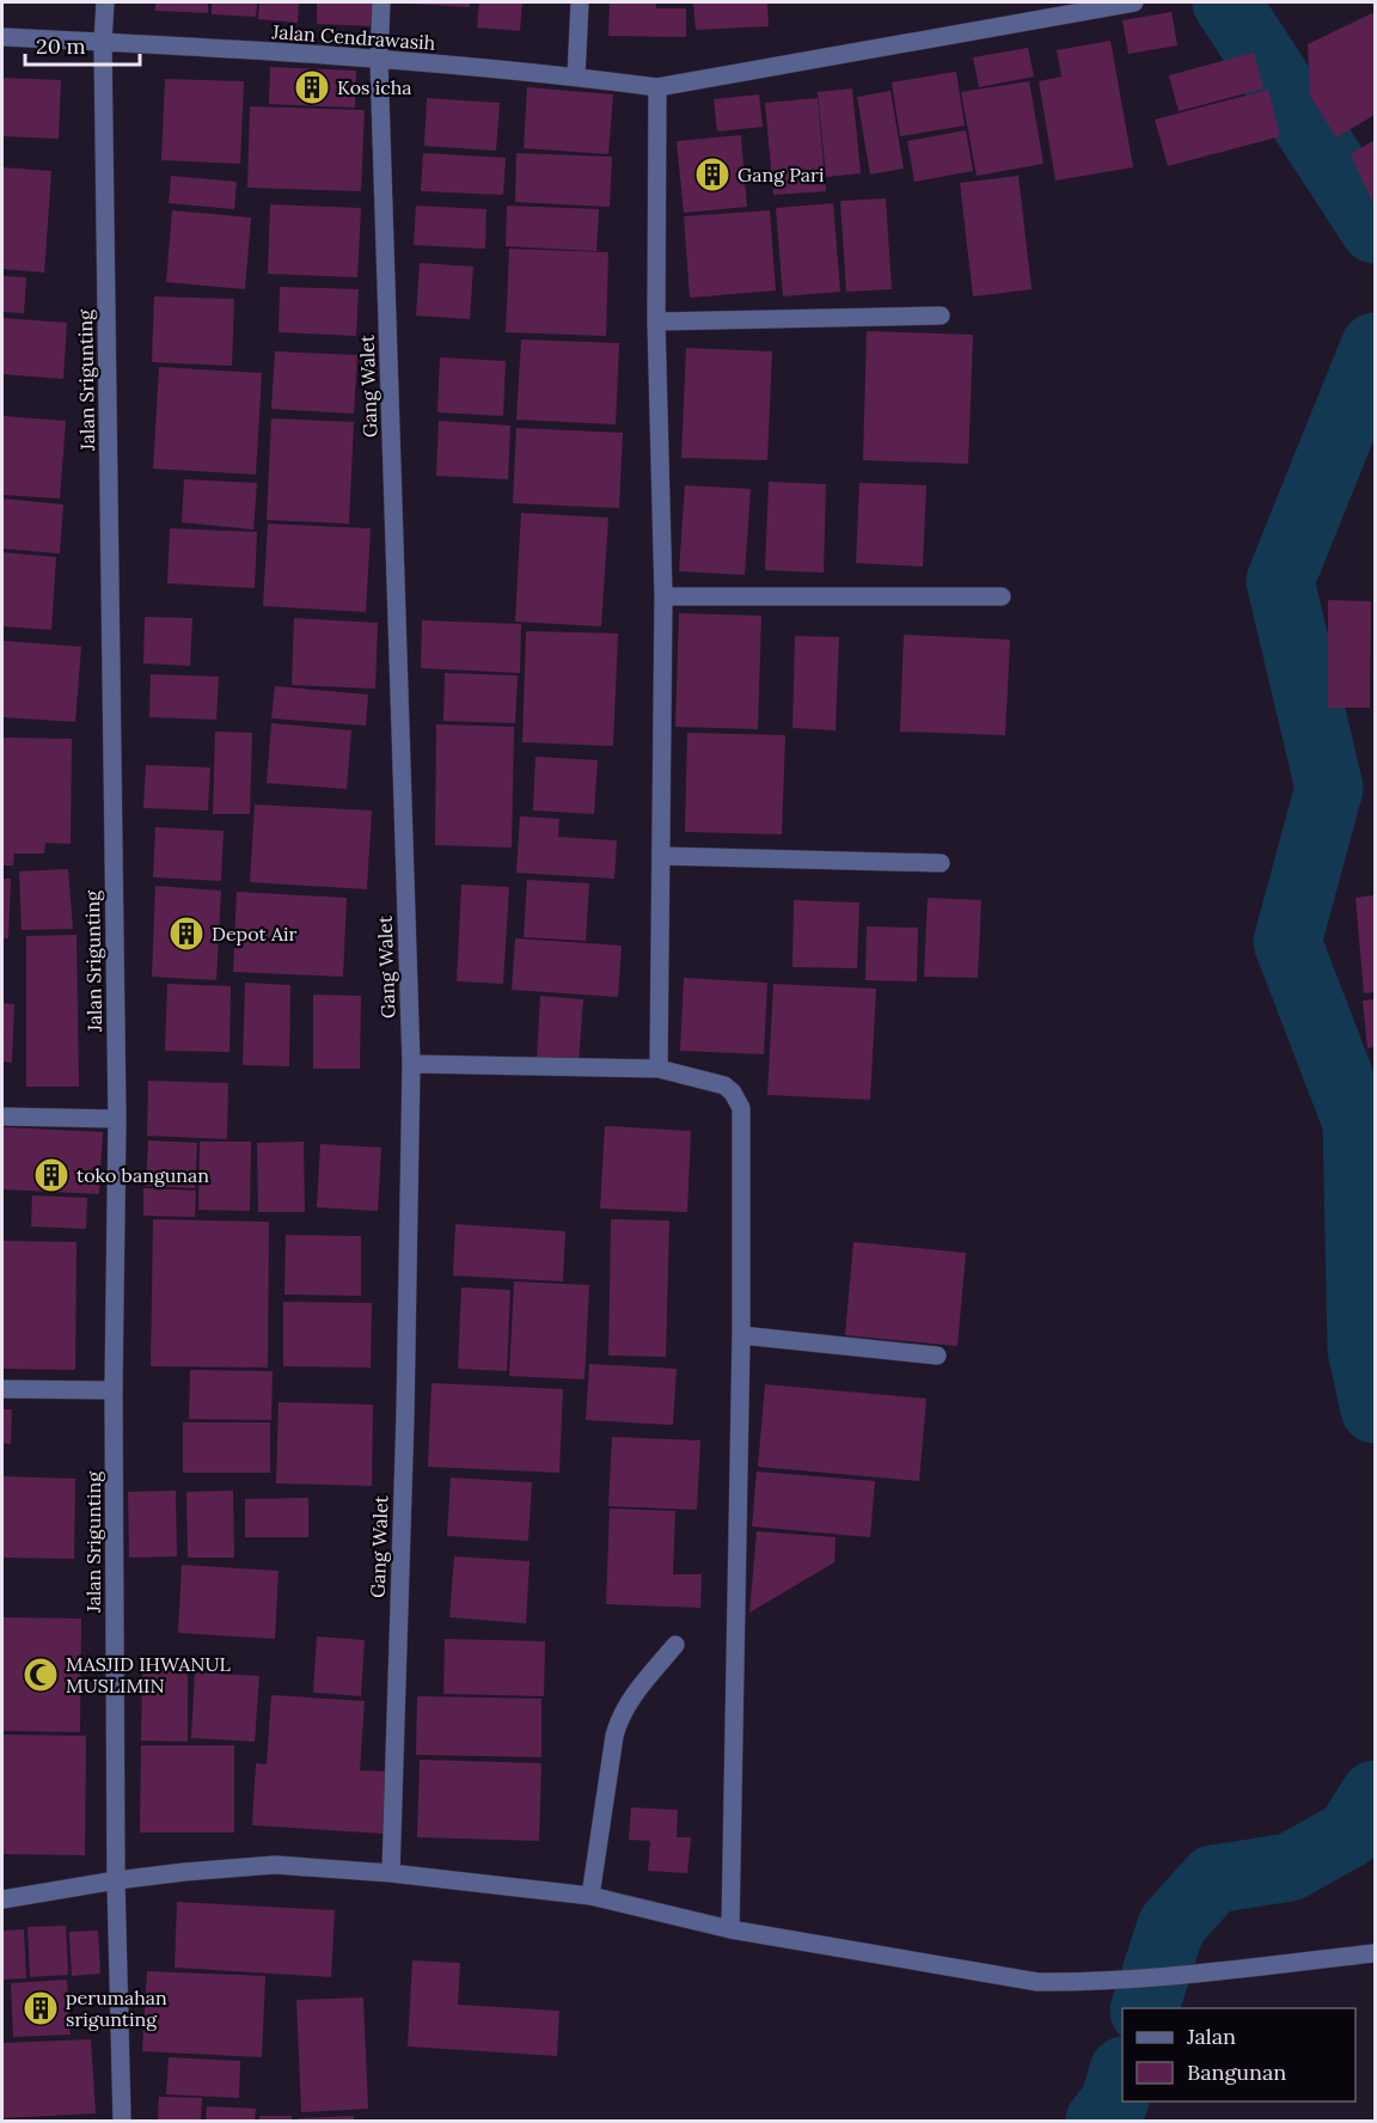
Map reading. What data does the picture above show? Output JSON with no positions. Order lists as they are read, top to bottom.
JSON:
{
  "streets": {
    "street": ["Jalan Cendrawasih", "Jalan Srigunting", "Gang Walet"]
  },
  "crossings": [
    ["Jalan Cendrawasih", "Jalan Srigunting"],
    ["Jalan Cendrawasih", "Gang Walet"]
  ],
  "places": {
    "building": [
      "Kos icha",
      "Gang Pari",
      "Depot Air",
      "toko bangunan",
      "perumahan srigunting"
    ],
    "mosque": ["MASJID IHWANUL MUSLIMIN"]
  },
  "legend": ["Jalan", "Bangunan"],
  "scale_bar": "20 m"
}
